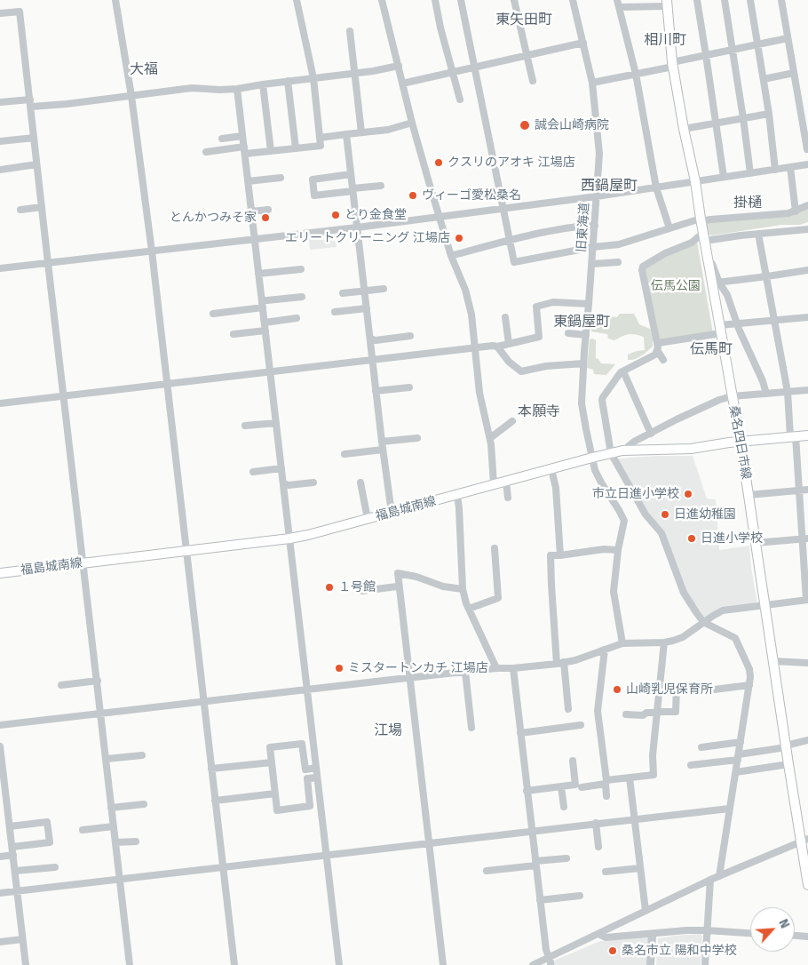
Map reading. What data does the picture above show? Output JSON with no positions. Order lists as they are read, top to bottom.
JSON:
{
  "streets": {
    "main road": ["桑名四日市線", "福島城南線"],
    "street": ["旧東海道"]
  },
  "crossings": [
    ["旧東海道", "福島城南線"],
    ["桑名四日市線", "福島城南線"]
  ],
  "districts": [
    "東矢田町",
    "相川町",
    "大福",
    "西鍋屋町",
    "掛樋",
    "東鍋屋町",
    "伝馬町",
    "本願寺",
    "江場"
  ],
  "parks": ["伝馬公園"],
  "places": [
    "誠会山崎病院",
    "クスリのアオキ 江場店",
    "ヴィーゴ愛松桑名",
    "とり金食堂",
    "とんかつみそ家",
    "エリートクリーニング 江場店",
    "市立日進小学校",
    "日進幼稚園",
    "日進小学校",
    "１号館",
    "ミスタートンカチ 江場店",
    "山崎乳児保育所",
    "桑名市立 陽和中学校"
  ],
  "north": "top right"
}
